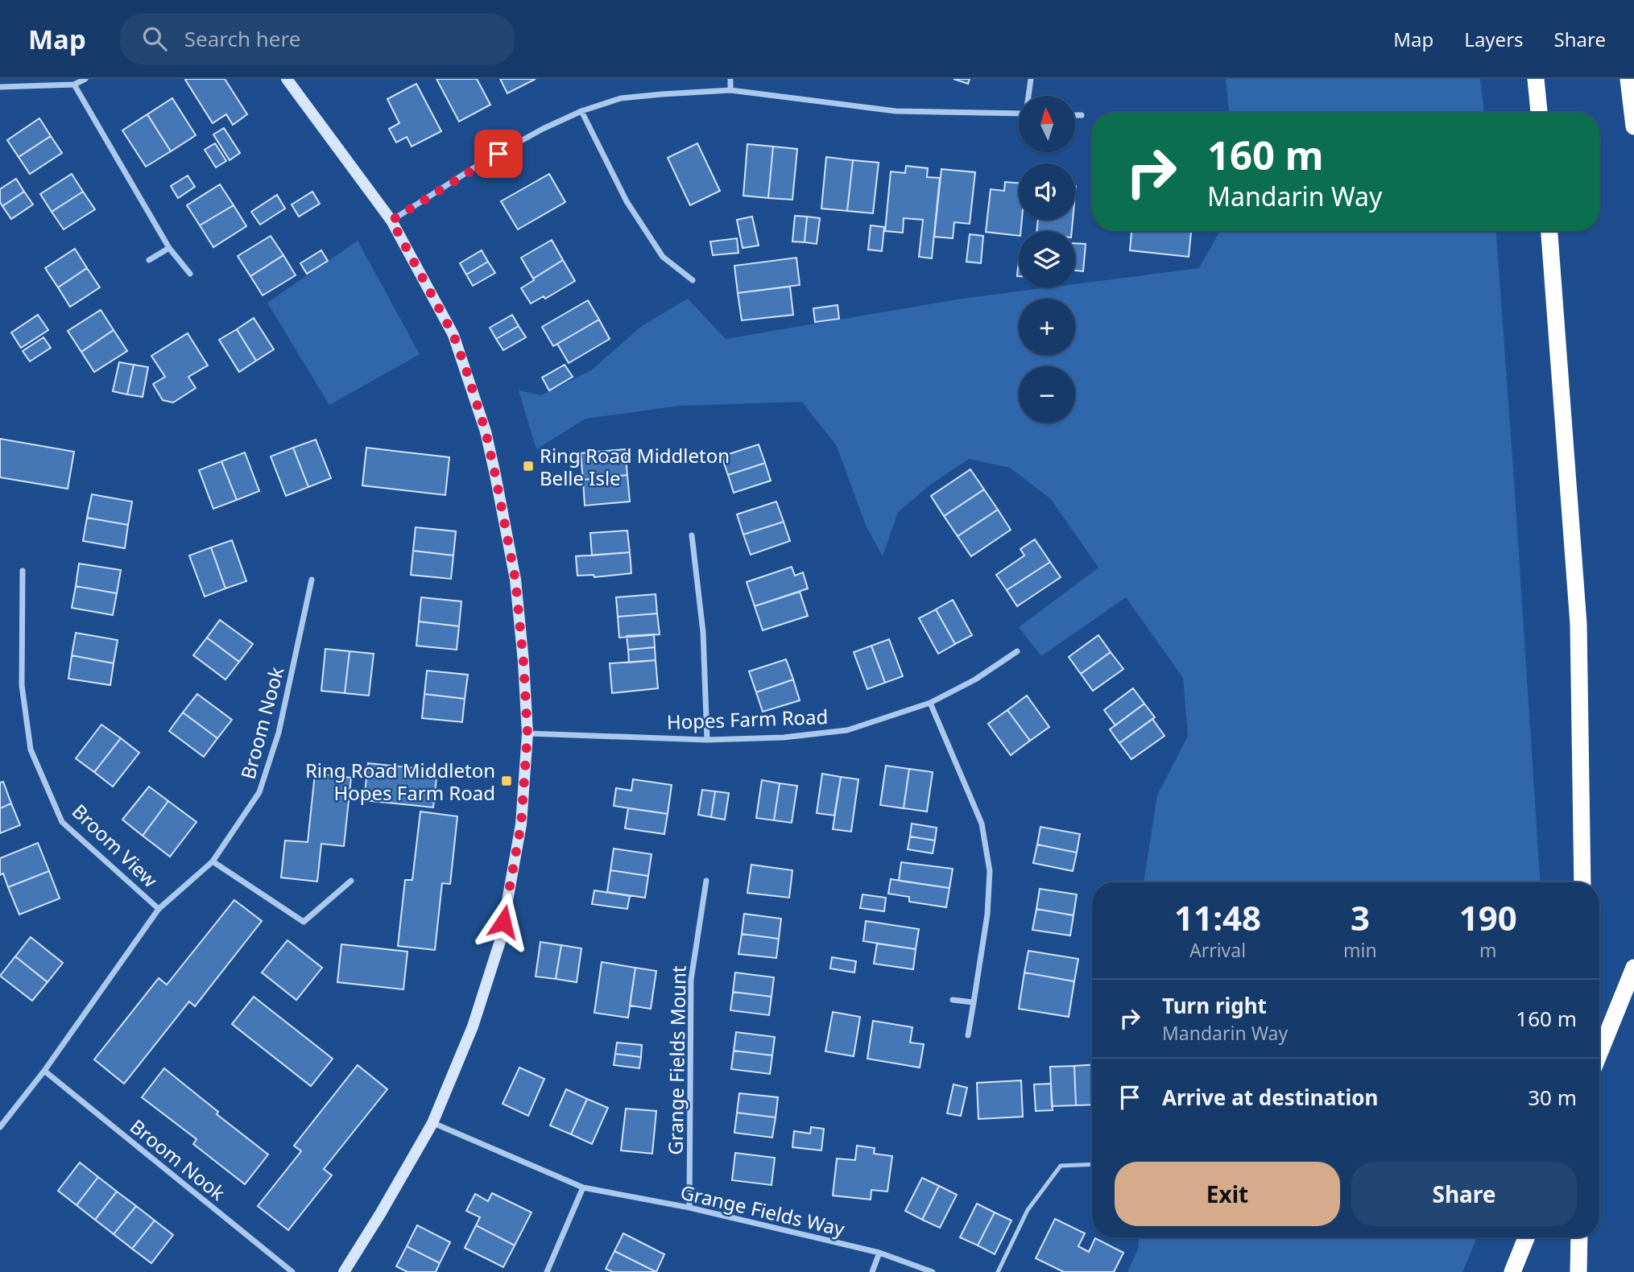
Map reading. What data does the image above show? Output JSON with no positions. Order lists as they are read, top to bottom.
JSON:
{
  "streets": {
    "street": [
      "Hopes Farm Road",
      "Broom Nook",
      "Broom View",
      "Grange Fields Mount",
      "Grange Fields Way"
    ]
  },
  "crossings": [
    ["Broom Nook", "Broom View"],
    ["Grange Fields Mount", "Grange Fields Way"]
  ],
  "places": {
    "transit": ["Ring Road Middleton Belle Isle", "Ring Road Middleton Hopes Farm Road"]
  },
  "north": "top",
  "page": {
    "header": "Map",
    "search": "Search here",
    "nav": ["Map", "Layers", "Share"],
    "map_buttons": ["+", "−"],
    "turn": ["160 m", "Mandarin Way"],
    "eta": [
      "11:48",
      "Arrival",
      "3",
      "min",
      "190",
      "m"
    ],
    "list": [
      {
        "name": "Turn right",
        "note": "Mandarin Way",
        "value": "160 m"
      },
      {
        "name": "Arrive at destination",
        "value": "30 m"
      }
    ],
    "buttons": ["Exit", "Share"]
  }
}
